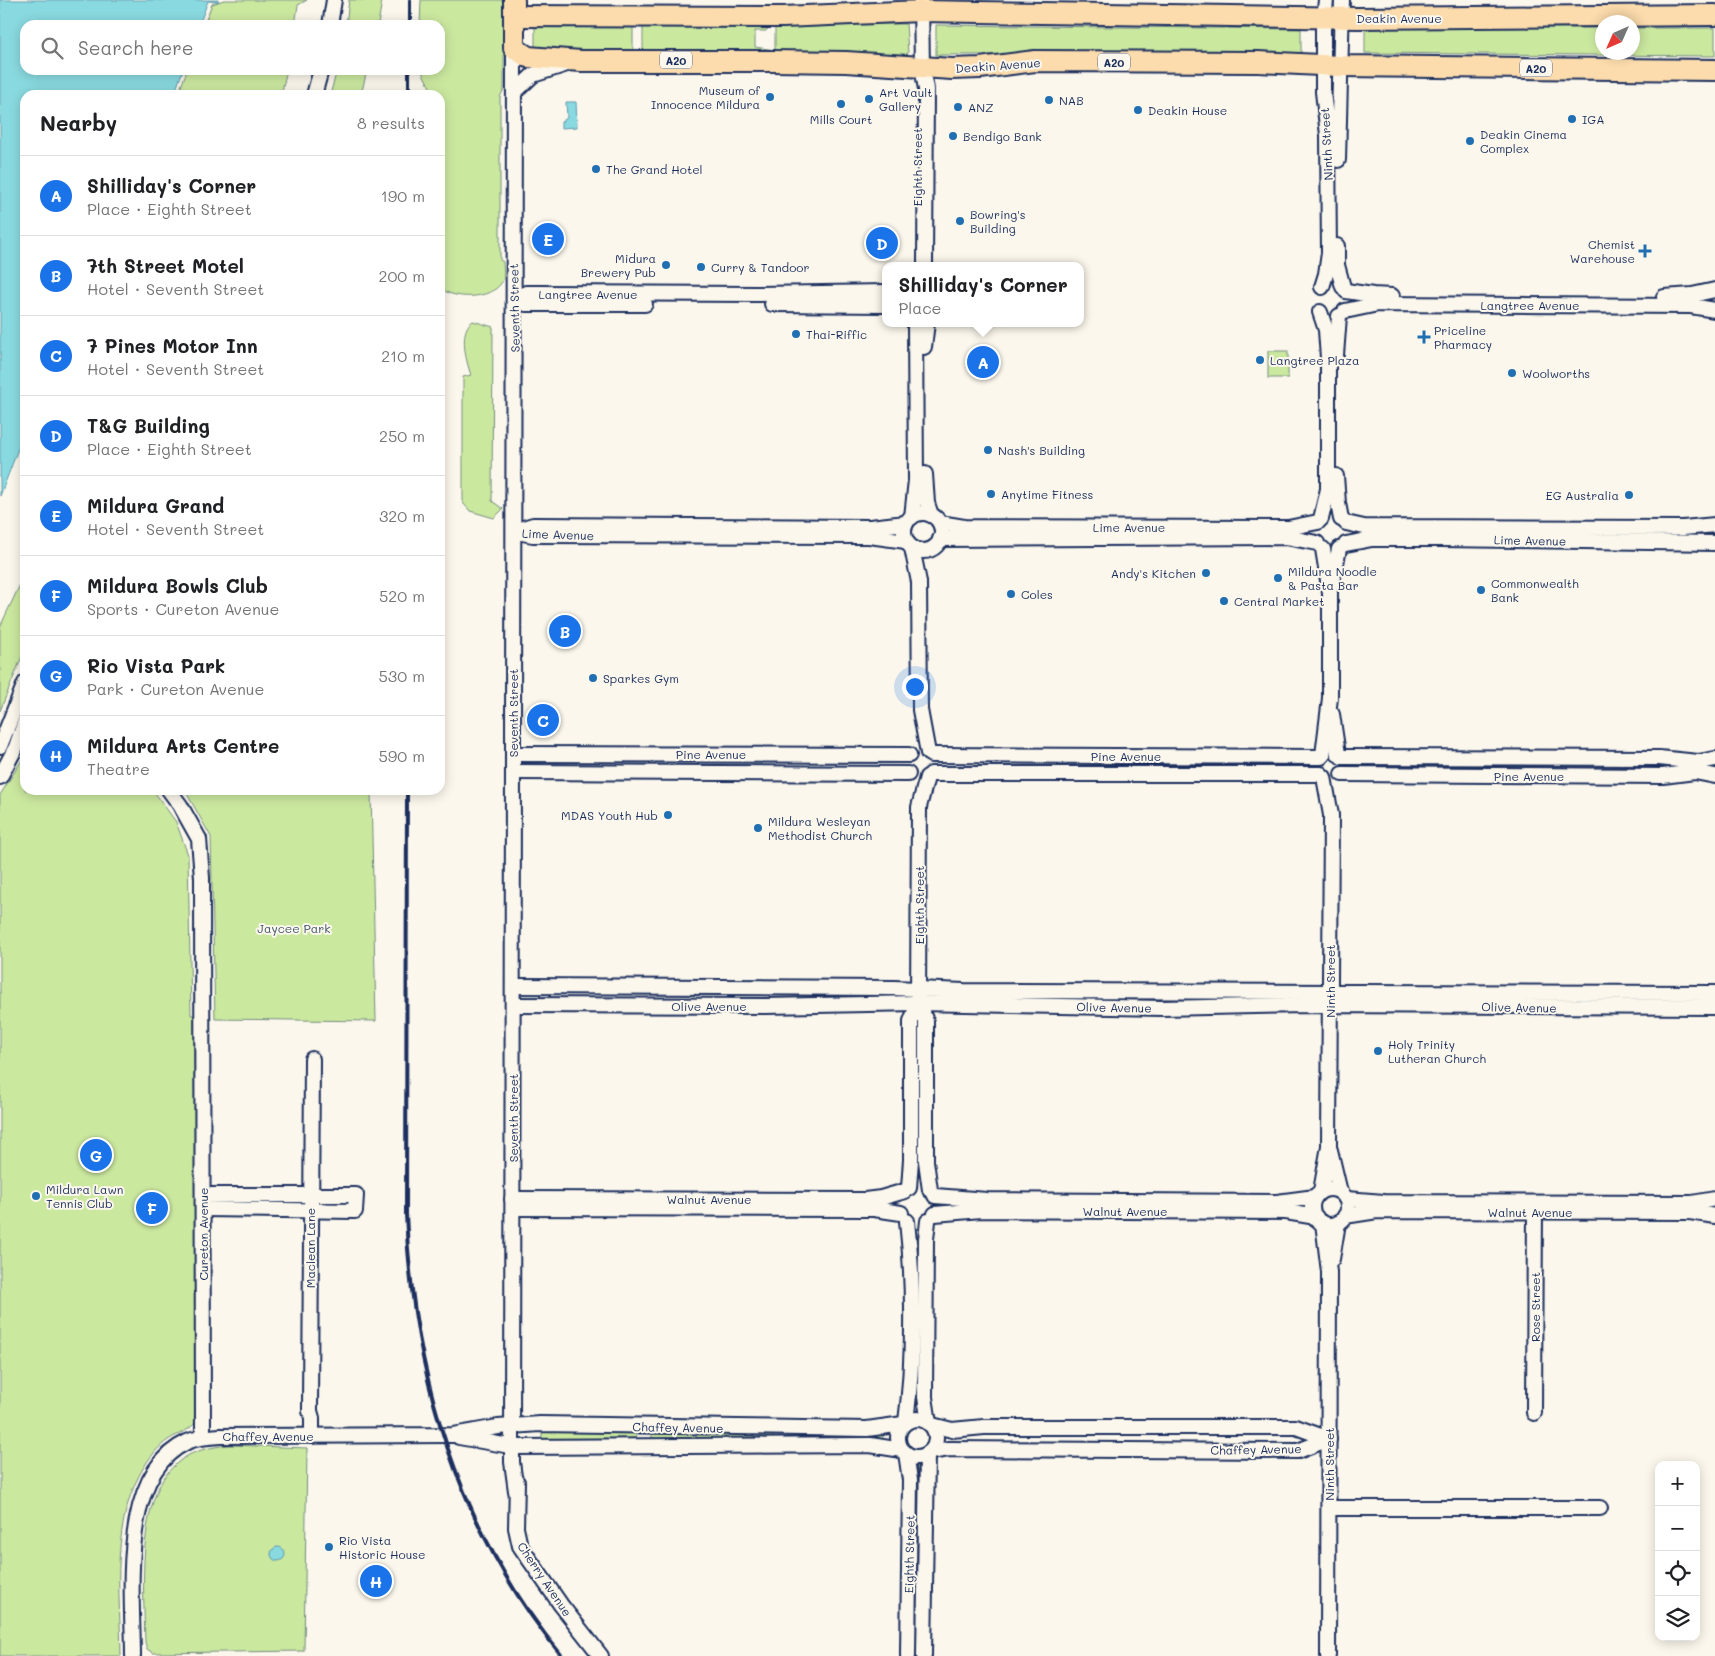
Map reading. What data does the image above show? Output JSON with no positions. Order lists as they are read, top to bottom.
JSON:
{
  "streets": {
    "highway": ["Deakin Avenue", "A20", "Seventh Street"],
    "street": [
      "Ninth Street",
      "Eighth Street",
      "Langtree Avenue",
      "Lime Avenue",
      "Pine Avenue",
      "Olive Avenue",
      "Walnut Avenue",
      "Cureton Avenue",
      "Maclean Lane",
      "Rose Street",
      "Chaffey Avenue",
      "Cherry Avenue"
    ]
  },
  "crossings": [
    ["Deakin Avenue", "Ninth Street"],
    ["Deakin Avenue", "Eighth Street"],
    ["Deakin Avenue", "Seventh Street"],
    ["Ninth Street", "Langtree Avenue"],
    ["Ninth Street", "Pine Avenue"],
    ["Ninth Street", "Olive Avenue"],
    ["Ninth Street", "Walnut Avenue"],
    ["Ninth Street", "Chaffey Avenue"],
    ["Eighth Street", "Pine Avenue"],
    ["Eighth Street", "Olive Avenue"],
    ["Eighth Street", "Walnut Avenue"],
    ["Eighth Street", "Chaffey Avenue"],
    ["Langtree Avenue", "Seventh Street"],
    ["Seventh Street", "Lime Avenue"],
    ["Seventh Street", "Pine Avenue"],
    ["Seventh Street", "Olive Avenue"],
    ["Seventh Street", "Walnut Avenue"],
    ["Seventh Street", "Chaffey Avenue"],
    ["Walnut Avenue", "Rose Street"],
    ["Cureton Avenue", "Chaffey Avenue"],
    ["Maclean Lane", "Chaffey Avenue"],
    ["Chaffey Avenue", "Cherry Avenue"]
  ],
  "parks": ["Jaycee Park"],
  "places": {
    "other": [
      "Museum of Innocence Mildura",
      "Art Vault Gallery",
      "NAB",
      "Mills Court",
      "ANZ",
      "Deakin House",
      "IGA",
      "Bendigo Bank",
      "Deakin Cinema Complex",
      "The Grand Hotel",
      "Bowring's Building",
      "Midura Brewery Pub",
      "Curry & Tandoor",
      "Thai-Riffic",
      "Langtree Plaza",
      "Woolworths",
      "Nash's Building",
      "Anytime Fitness",
      "EG Australia",
      "Andy's Kitchen",
      "Mildura Noodle & Pasta Bar",
      "Commonwealth Bank",
      "Coles",
      "Central Market",
      "Sparkes Gym",
      "MDAS Youth Hub",
      "Mildura Wesleyan Methodist Church",
      "Holy Trinity Lutheran Church",
      "Mildura Lawn Tennis Club",
      "Rio Vista Historic House"
    ],
    "health": ["Chemist Warehouse", "Priceline Pharmacy"]
  },
  "north": "bottom left",
  "page": {
    "search": "Search here",
    "heading": ["Nearby", "8 results"],
    "list": [
      {
        "mark": "A",
        "name": "Shilliday's Corner",
        "note": "Place · Eighth Street",
        "value": "190 m"
      },
      {
        "mark": "B",
        "name": "7th Street Motel",
        "note": "Hotel · Seventh Street",
        "value": "200 m"
      },
      {
        "mark": "C",
        "name": "7 Pines Motor Inn",
        "note": "Hotel · Seventh Street",
        "value": "210 m"
      },
      {
        "mark": "D",
        "name": "T&G Building",
        "note": "Place · Eighth Street",
        "value": "250 m"
      },
      {
        "mark": "E",
        "name": "Mildura Grand",
        "note": "Hotel · Seventh Street",
        "value": "320 m"
      },
      {
        "mark": "F",
        "name": "Mildura Bowls Club",
        "note": "Sports · Cureton Avenue",
        "value": "520 m"
      },
      {
        "mark": "G",
        "name": "Rio Vista Park",
        "note": "Park · Cureton Avenue",
        "value": "530 m"
      },
      {
        "mark": "H",
        "name": "Mildura Arts Centre",
        "note": "Theatre",
        "value": "590 m"
      }
    ],
    "pins": [
      "E",
      "D",
      "A",
      "B",
      "C",
      "G",
      "F",
      "H"
    ],
    "popup": ["Shilliday's Corner", "Place"],
    "map_buttons": ["+", "−"]
  }
}
